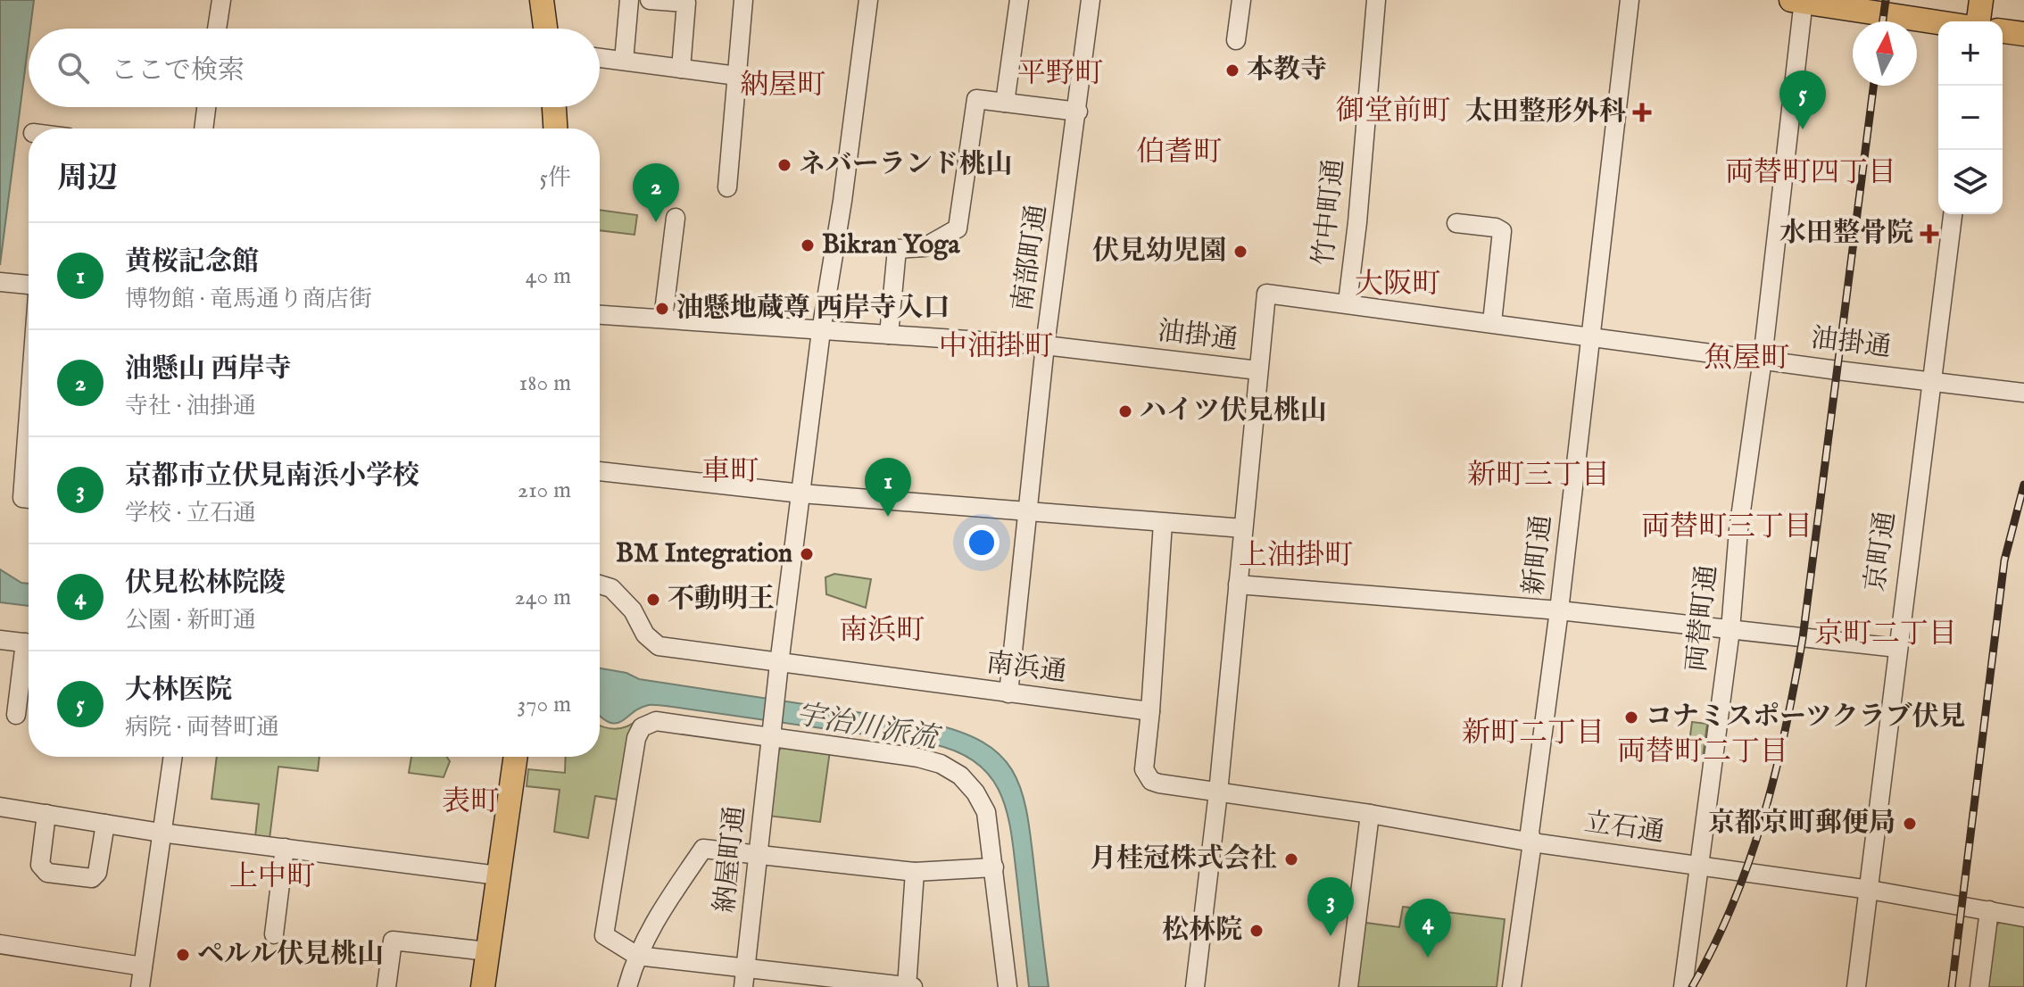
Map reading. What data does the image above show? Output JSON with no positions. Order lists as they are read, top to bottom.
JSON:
{
  "streets": {
    "street": [
      "竹中町通",
      "南部町通",
      "油掛通",
      "京町通",
      "新町通",
      "両替町通",
      "南浜通",
      "立石通",
      "納屋町通"
    ]
  },
  "crossings": [
    ["竹中町通", "油掛通"],
    ["南部町通", "油掛通"],
    ["南部町通", "南浜通"],
    ["油掛通", "京町通"],
    ["油掛通", "新町通"],
    ["油掛通", "両替町通"],
    ["京町通", "立石通"],
    ["新町通", "立石通"],
    ["両替町通", "立石通"],
    ["南浜通", "納屋町通"]
  ],
  "districts": [
    "平野町",
    "納屋町",
    "御堂前町",
    "伯耆町",
    "両替町四丁目",
    "大阪町",
    "中油掛町",
    "魚屋町",
    "車町",
    "新町三丁目",
    "両替町三丁目",
    "上油掛町",
    "南浜町",
    "京町二丁目",
    "新町二丁目",
    "両替町二丁目",
    "表町",
    "上中町"
  ],
  "water": ["宇治川派流"],
  "places": {
    "other": [
      "本教寺",
      "ネバーランド桃山",
      "Bikran Yoga",
      "伏見幼児園",
      "油懸地蔵尊 西岸寺入口",
      "ハイツ伏見桃山",
      "BM Integration",
      "不動明王",
      "コナミスポーツクラブ伏見",
      "京都京町郵便局",
      "月桂冠株式会社",
      "松林院",
      "ペルル伏見桃山"
    ],
    "health": ["太田整形外科", "水田整骨院"]
  },
  "north": "top",
  "page": {
    "map_buttons": ["+", "−"],
    "search": "ここで検索",
    "pins": [
      "5",
      "2",
      "1",
      "3",
      "4"
    ],
    "heading": ["周辺", "5件"],
    "list": [
      {
        "mark": "1",
        "name": "黄桜記念館",
        "note": "博物館 · 竜馬通り商店街",
        "value": "40 m"
      },
      {
        "mark": "2",
        "name": "油懸山 西岸寺",
        "note": "寺社 · 油掛通",
        "value": "180 m"
      },
      {
        "mark": "3",
        "name": "京都市立伏見南浜小学校",
        "note": "学校 · 立石通",
        "value": "210 m"
      },
      {
        "mark": "4",
        "name": "伏見松林院陵",
        "note": "公園 · 新町通",
        "value": "240 m"
      },
      {
        "mark": "5",
        "name": "大林医院",
        "note": "病院 · 両替町通",
        "value": "370 m"
      }
    ]
  }
}
